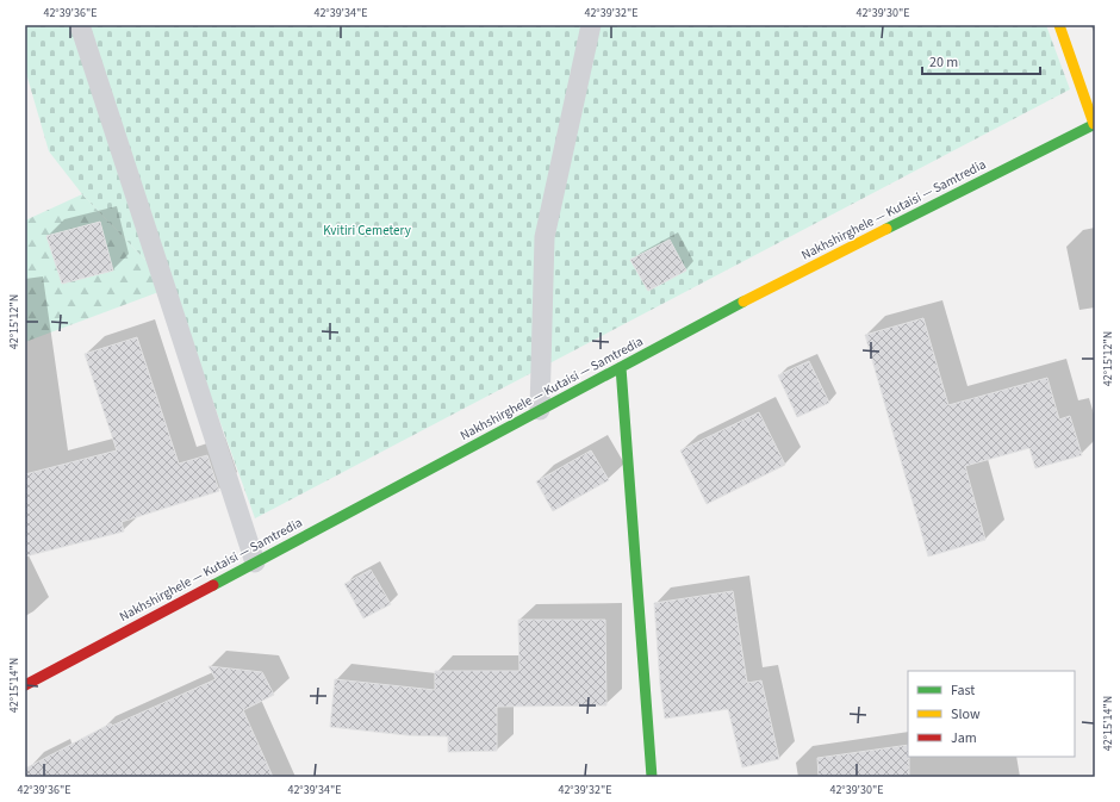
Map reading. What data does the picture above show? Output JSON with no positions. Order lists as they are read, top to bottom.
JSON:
{
  "streets": {
    "main road": ["Nakhshirghele — Kutaisi — Samtredia"]
  },
  "parks": ["Kvitiri Cemetery"],
  "legend": ["Fast", "Slow", "Jam"],
  "scale_bar": "20 m",
  "coordinates": [
    "42°39'36\"E",
    "42°39'34\"E",
    "42°39'32\"E",
    "42°39'30\"E",
    "42°15'12\"N",
    "42°15'14\"N"
  ]
}
